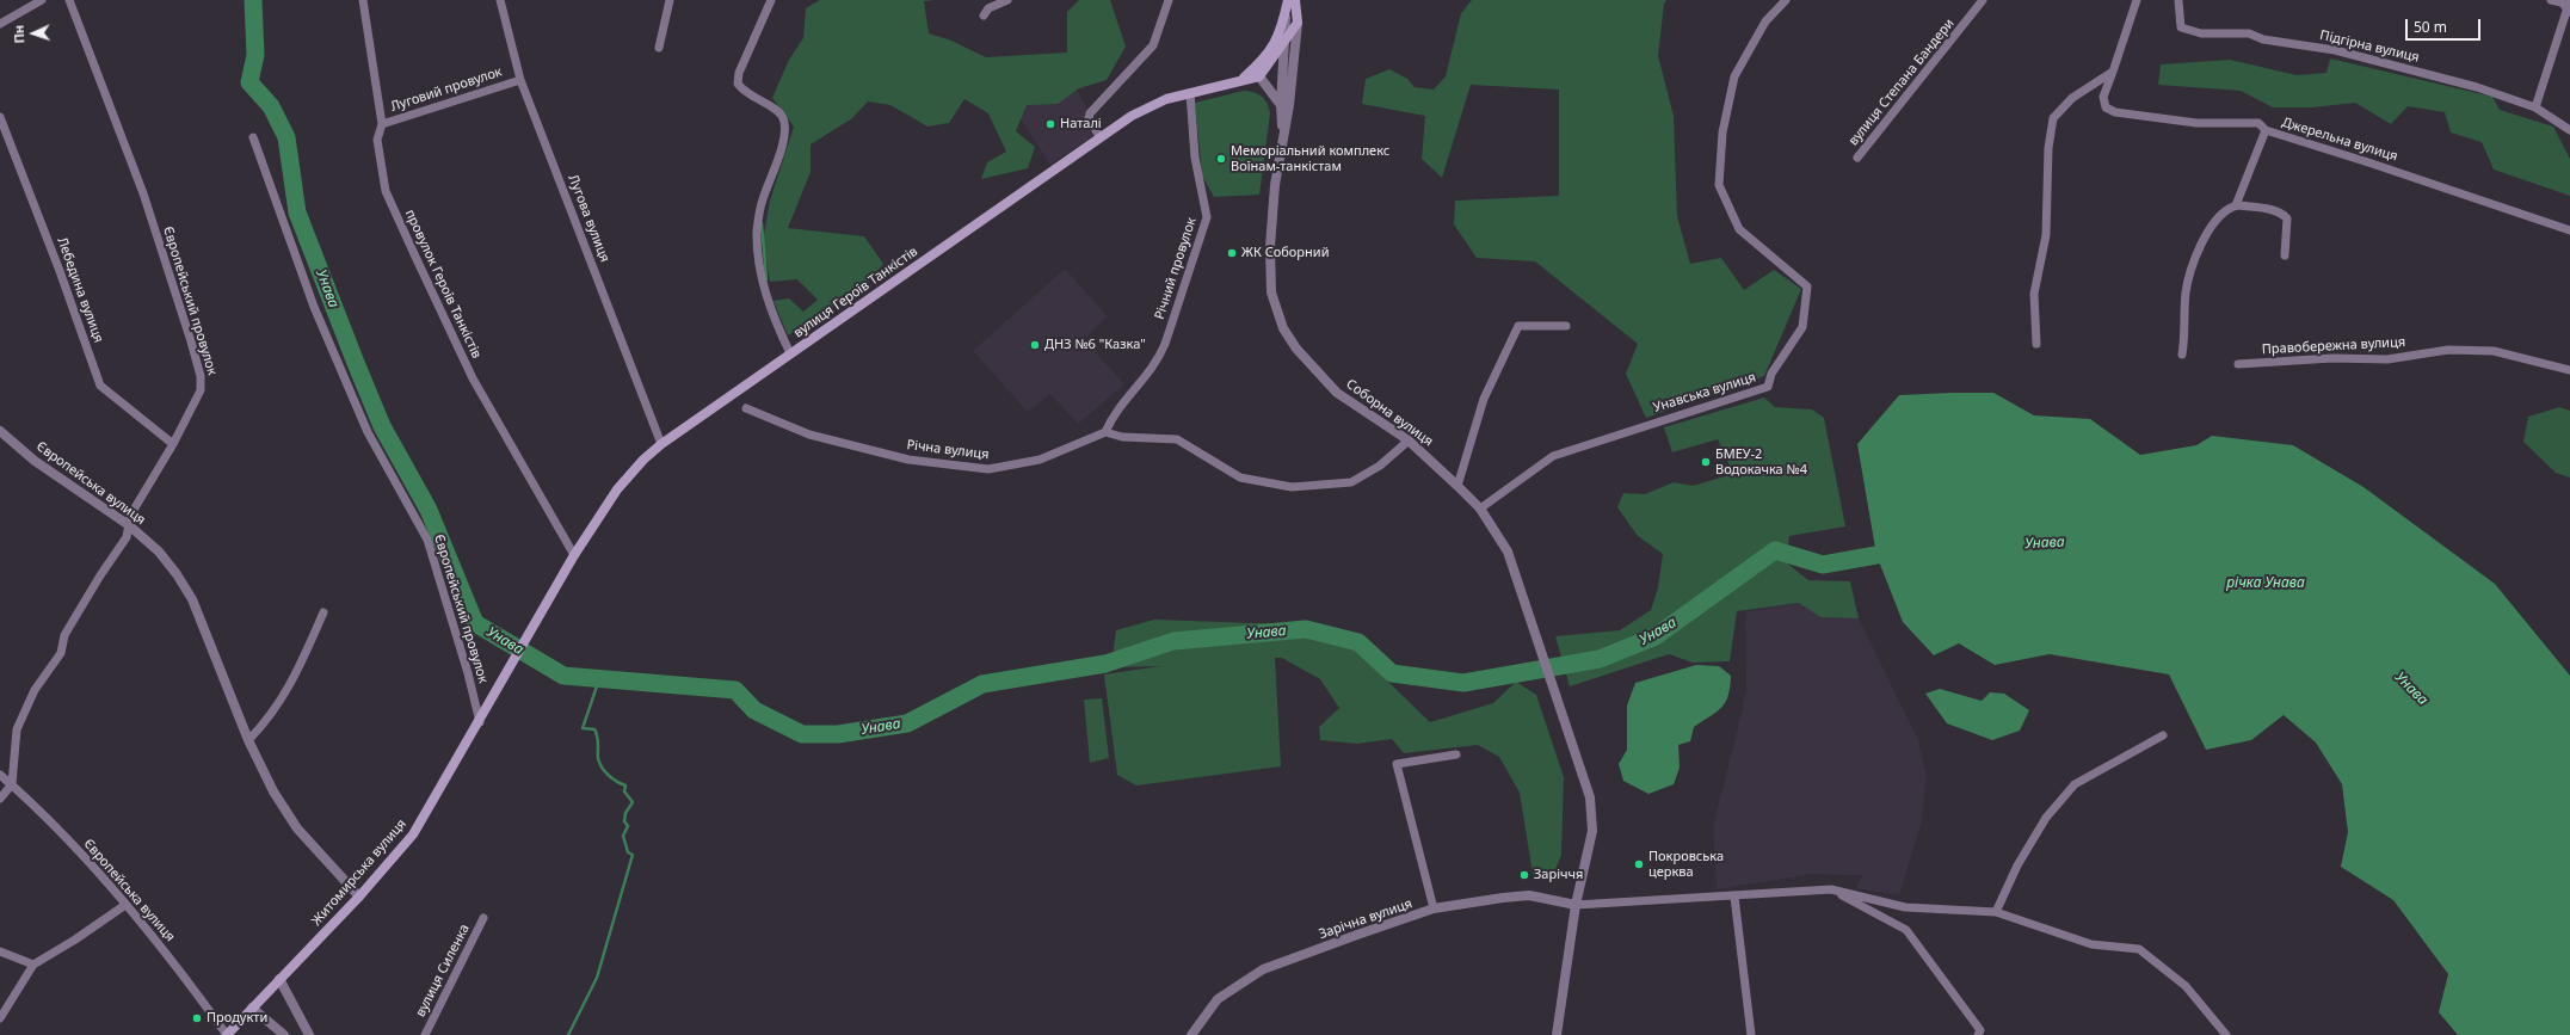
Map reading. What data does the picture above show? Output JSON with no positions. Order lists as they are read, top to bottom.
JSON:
{
  "streets": {
    "main road": ["вулиця Героїв Танкістів", "Соборна вулиця", "Житомирська вулиця"],
    "street": [
      "Підгірна вулиця",
      "вулиця Степана Бандери",
      "Луговий провулок",
      "Джерельна вулиця",
      "Лугова вулиця",
      "Річний провулок",
      "провулок Героїв Танкістів",
      "Лебедина вулиця",
      "Європейський провулок",
      "Правобережна вулиця",
      "Унавська вулиця",
      "Річна вулиця",
      "Європейська вулиця",
      "Зарічна вулиця",
      "вулиця Силенка"
    ]
  },
  "crossings": [
    ["Луговий провулок", "Лугова вулиця"],
    ["Луговий провулок", "провулок Героїв Танкістів"],
    ["Лугова вулиця", "вулиця Героїв Танкістів"],
    ["Річний провулок", "вулиця Героїв Танкістів"],
    ["Річний провулок", "Річна вулиця"],
    ["провулок Героїв Танкістів", "вулиця Героїв Танкістів"],
    ["Лебедина вулиця", "Європейський провулок"],
    ["вулиця Героїв Танкістів", "Соборна вулиця"],
    ["вулиця Героїв Танкістів", "Житомирська вулиця"],
    ["Європейський провулок", "Європейська вулиця"],
    ["Європейський провулок", "Житомирська вулиця"],
    ["Унавська вулиця", "Соборна вулиця"],
    ["Соборна вулиця", "Зарічна вулиця"],
    ["Європейська вулиця", "Житомирська вулиця"]
  ],
  "water": ["Унава", "річка Унава"],
  "places": [
    "Наталі",
    "Меморіальний комплекс Воїнам-танкістам",
    "ЖК Соборний",
    "ДНЗ №6 \"Казка\"",
    "БМЕУ-2 Водокачка №4",
    "Покровська церква",
    "Заріччя",
    "Продукти"
  ],
  "scale_bar": "50 m",
  "north": "left"
}
